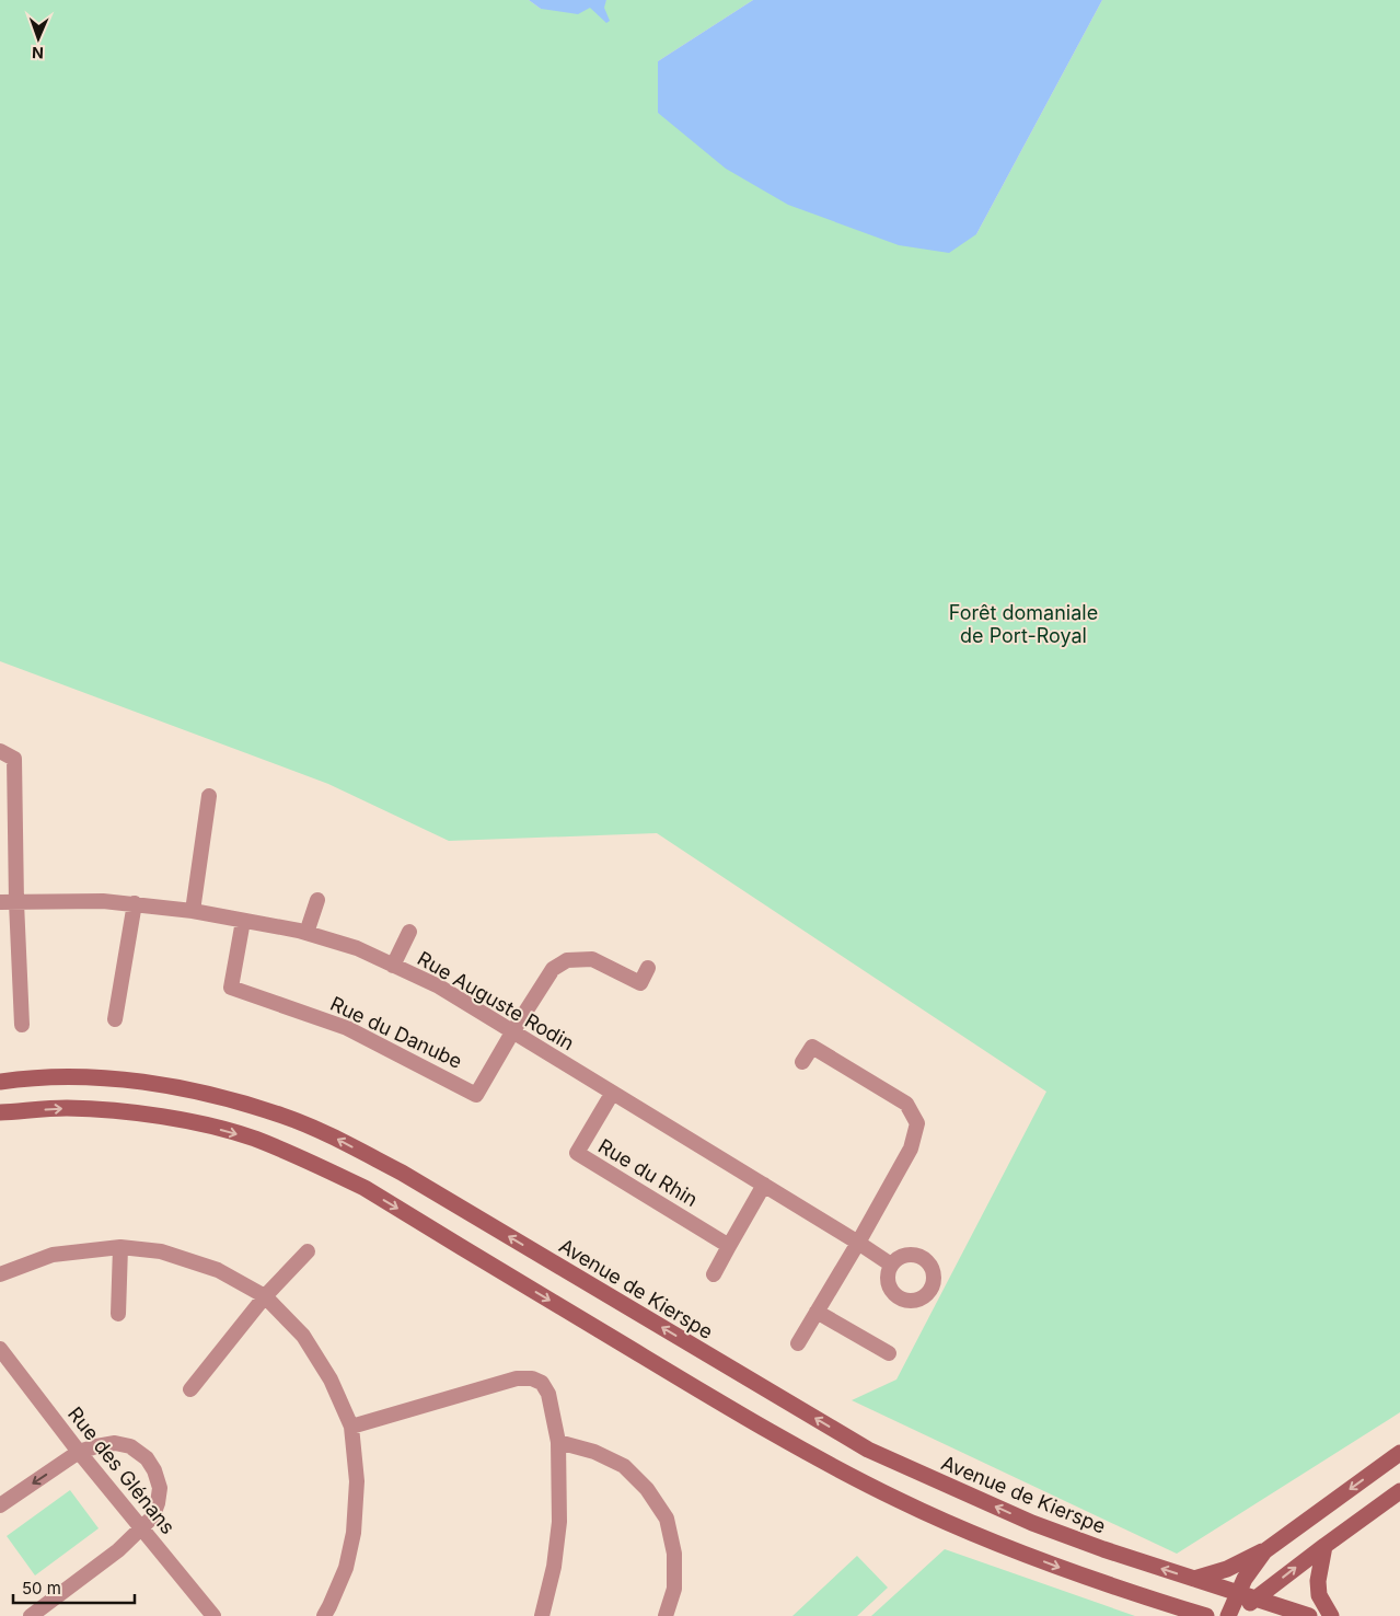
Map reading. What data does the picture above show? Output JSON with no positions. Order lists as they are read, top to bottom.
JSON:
{
  "streets": {
    "main road": ["Avenue de Kierspe"],
    "street": [
      "Rue Auguste Rodin",
      "Rue du Danube",
      "Rue du Rhin",
      "Rue des Glénans"
    ]
  },
  "crossings": [
    ["Rue Auguste Rodin", "Rue du Danube"],
    ["Rue Auguste Rodin", "Rue du Rhin"]
  ],
  "parks": ["Forêt domaniale de Port-Royal"],
  "scale_bar": "50 m",
  "north": "bottom"
}
